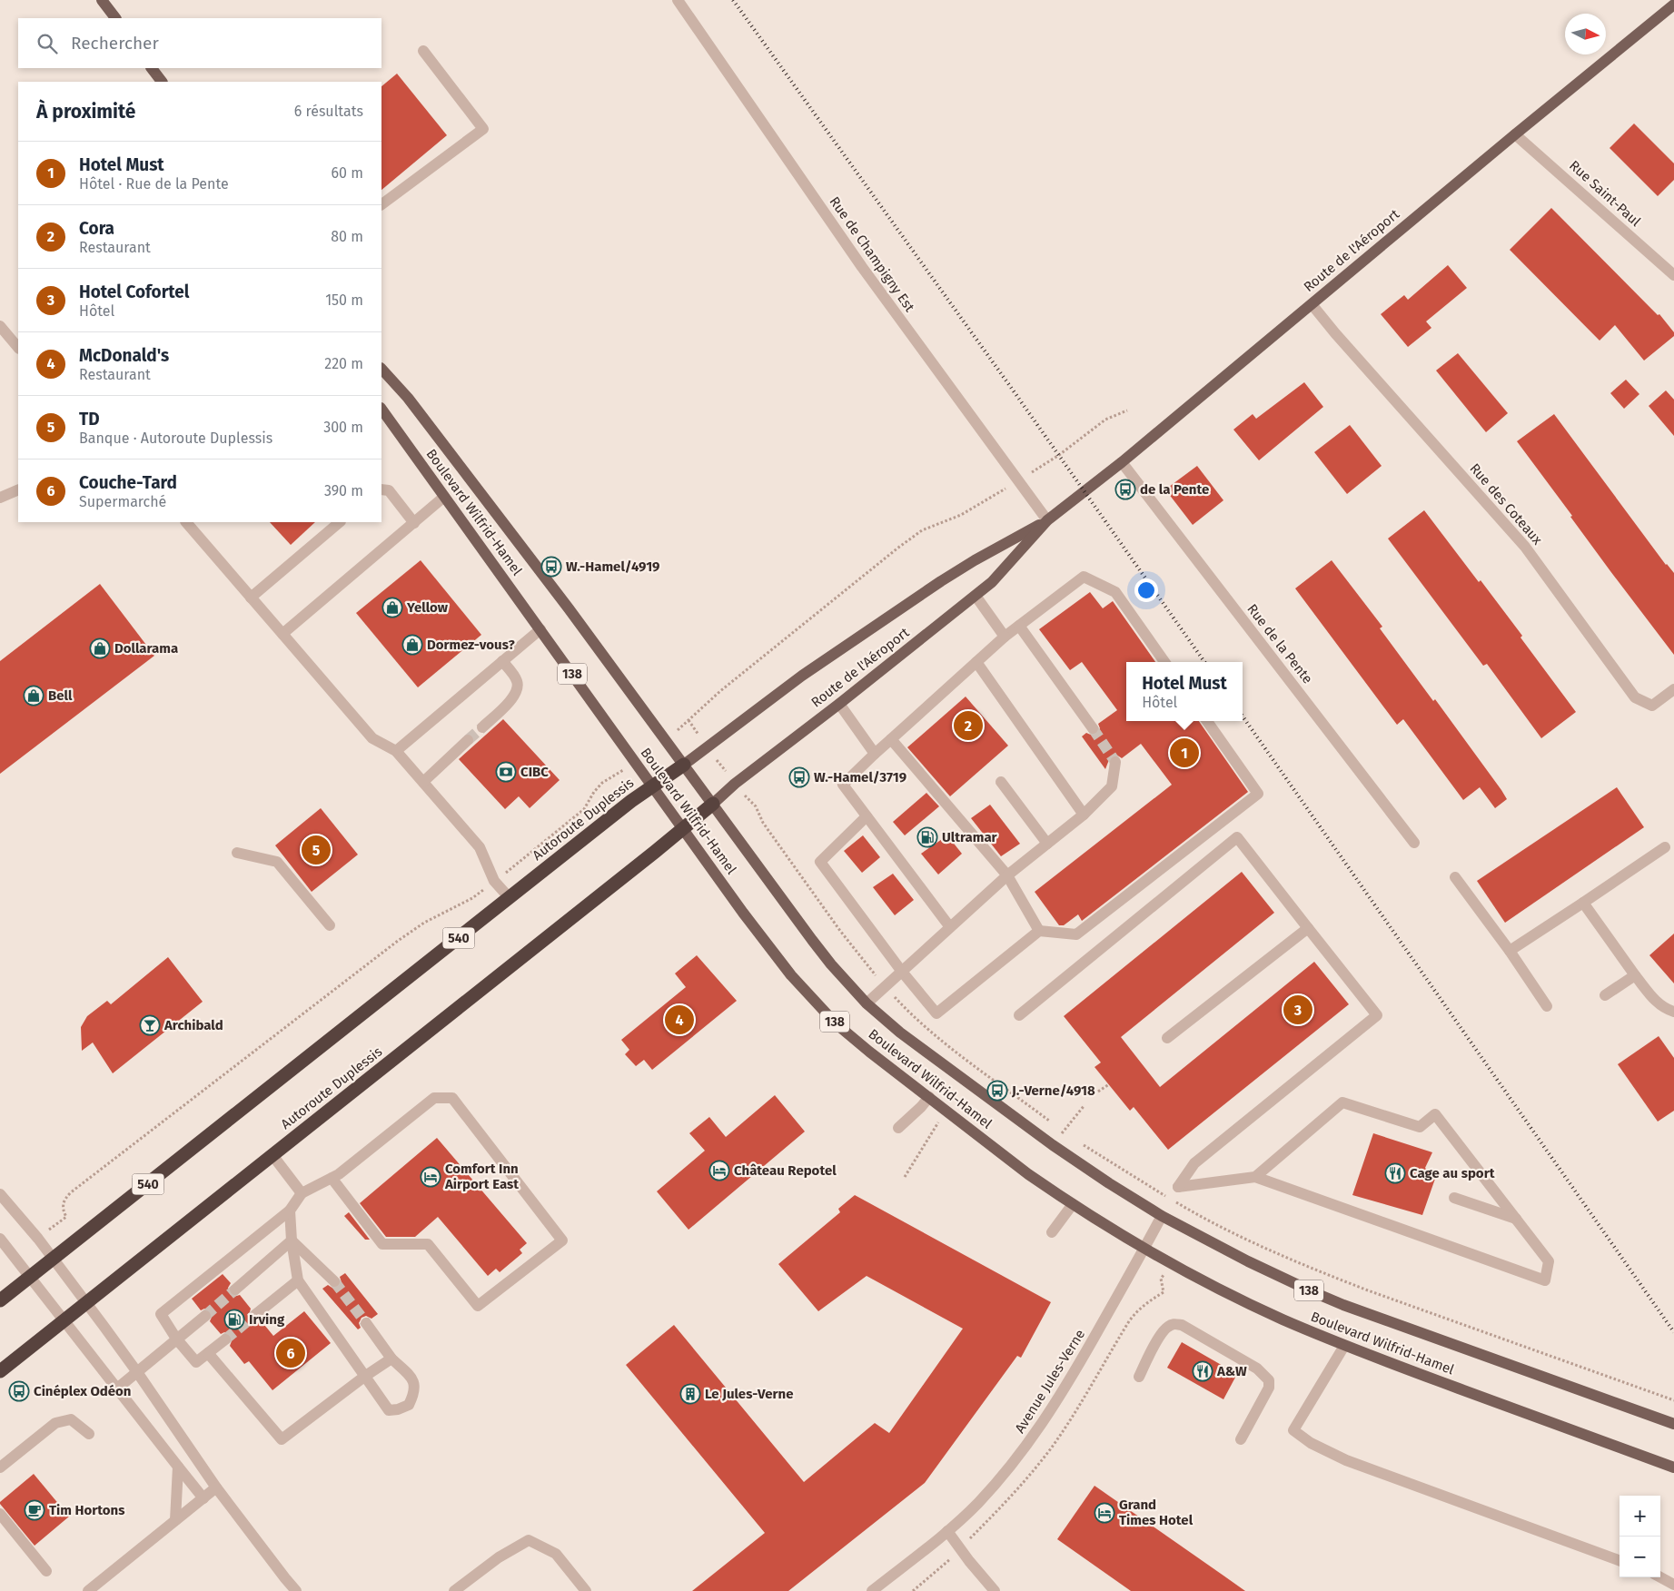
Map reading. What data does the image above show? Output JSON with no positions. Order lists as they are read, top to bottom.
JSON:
{
  "streets": {
    "highway": ["Route de l'Aéroport", "Autoroute Duplessis", "540"],
    "main road": ["Boulevard Wilfrid-Hamel", "138"],
    "street": [
      "Rue Saint-Paul",
      "Rue de Champigny Est",
      "Rue des Coteaux",
      "Rue de la Pente",
      "Avenue Jules-Verne"
    ]
  },
  "crossings": [
    ["Rue Saint-Paul", "Route de l'Aéroport"],
    ["Route de l'Aéroport", "Rue de Champigny Est"],
    ["Route de l'Aéroport", "Rue des Coteaux"],
    ["Route de l'Aéroport", "Boulevard Wilfrid-Hamel"],
    ["Route de l'Aéroport", "Rue de la Pente"],
    ["Route de l'Aéroport", "Autoroute Duplessis"],
    ["Boulevard Wilfrid-Hamel", "Autoroute Duplessis"],
    ["Boulevard Wilfrid-Hamel", "Avenue Jules-Verne"]
  ],
  "places": {
    "bus stop": [
      "de la Pente",
      "W.-Hamel/4919",
      "W.-Hamel/3719",
      "J.-Verne/4918",
      "Cinéplex Odéon"
    ],
    "shop": [
      "Yellow",
      "Dormez-vous?",
      "Dollarama",
      "Bell"
    ],
    "bank": ["CIBC"],
    "fuel station": ["Ultramar", "Irving"],
    "bar": ["Archibald"],
    "hotel": ["Château Repotel", "Comfort Inn Airport East", "Grand Times Hotel"],
    "restaurant": ["Cage au sport", "A&W"],
    "building": ["Le Jules-Verne"],
    "cafe": ["Tim Hortons"]
  },
  "north": "right",
  "page": {
    "search": "Rechercher",
    "heading": ["À proximité", "6 résultats"],
    "list": [
      {
        "mark": "1",
        "name": "Hotel Must",
        "note": "Hôtel · Rue de la Pente",
        "value": "60 m"
      },
      {
        "mark": "2",
        "name": "Cora",
        "note": "Restaurant",
        "value": "80 m"
      },
      {
        "mark": "3",
        "name": "Hotel Cofortel",
        "note": "Hôtel",
        "value": "150 m"
      },
      {
        "mark": "4",
        "name": "McDonald's",
        "note": "Restaurant",
        "value": "220 m"
      },
      {
        "mark": "5",
        "name": "TD",
        "note": "Banque · Autoroute Duplessis",
        "value": "300 m"
      },
      {
        "mark": "6",
        "name": "Couche-Tard",
        "note": "Supermarché",
        "value": "390 m"
      }
    ],
    "popup": ["Hotel Must", "Hôtel"],
    "pins": [
      "2",
      "1",
      "5",
      "3",
      "4",
      "6"
    ],
    "map_buttons": ["+", "−"]
  }
}
